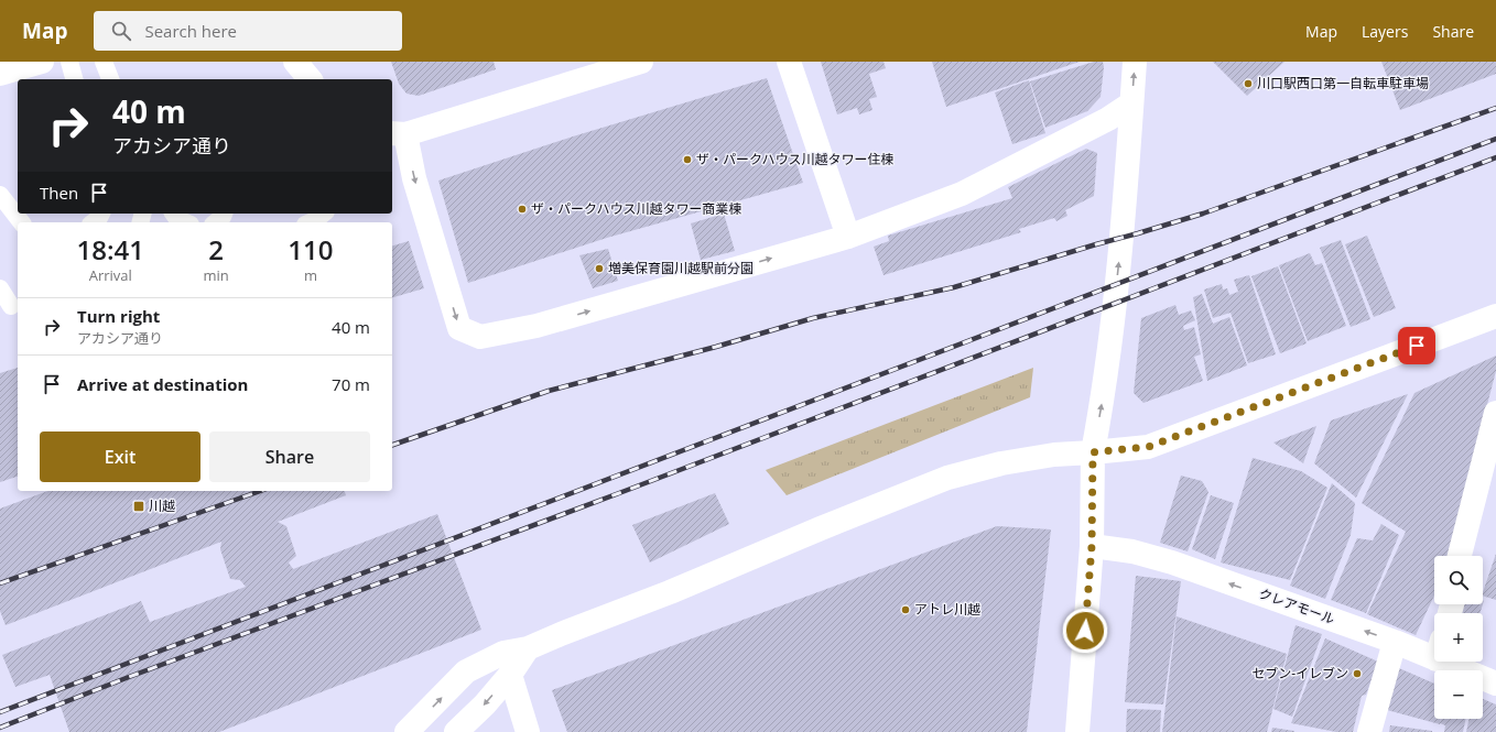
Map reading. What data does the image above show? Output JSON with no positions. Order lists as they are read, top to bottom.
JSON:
{
  "streets": {
    "street": ["クレアモール"]
  },
  "one_way": ["クレアモール"],
  "places": {
    "other": [
      "川口駅西口第一自転車駐車場",
      "ザ・パークハウス川越タワー住棟",
      "ザ・パークハウス川越タワー商業棟",
      "増美保育園川越駅前分園",
      "アトレ川越",
      "セブン-イレブン"
    ],
    "transit": ["川越"]
  },
  "page": {
    "header": "Map",
    "search": "Search here",
    "nav": ["Map", "Layers", "Share"],
    "turn": ["40 m", "アカシア通り"],
    "then": "Then",
    "eta": [
      "18:41",
      "Arrival",
      "2",
      "min",
      "110",
      "m"
    ],
    "list": [
      {
        "name": "Turn right",
        "note": "アカシア通り",
        "value": "40 m"
      },
      {
        "name": "Arrive at destination",
        "value": "70 m"
      }
    ],
    "buttons": ["Exit", "Share"],
    "map_buttons": ["+", "−"]
  }
}
